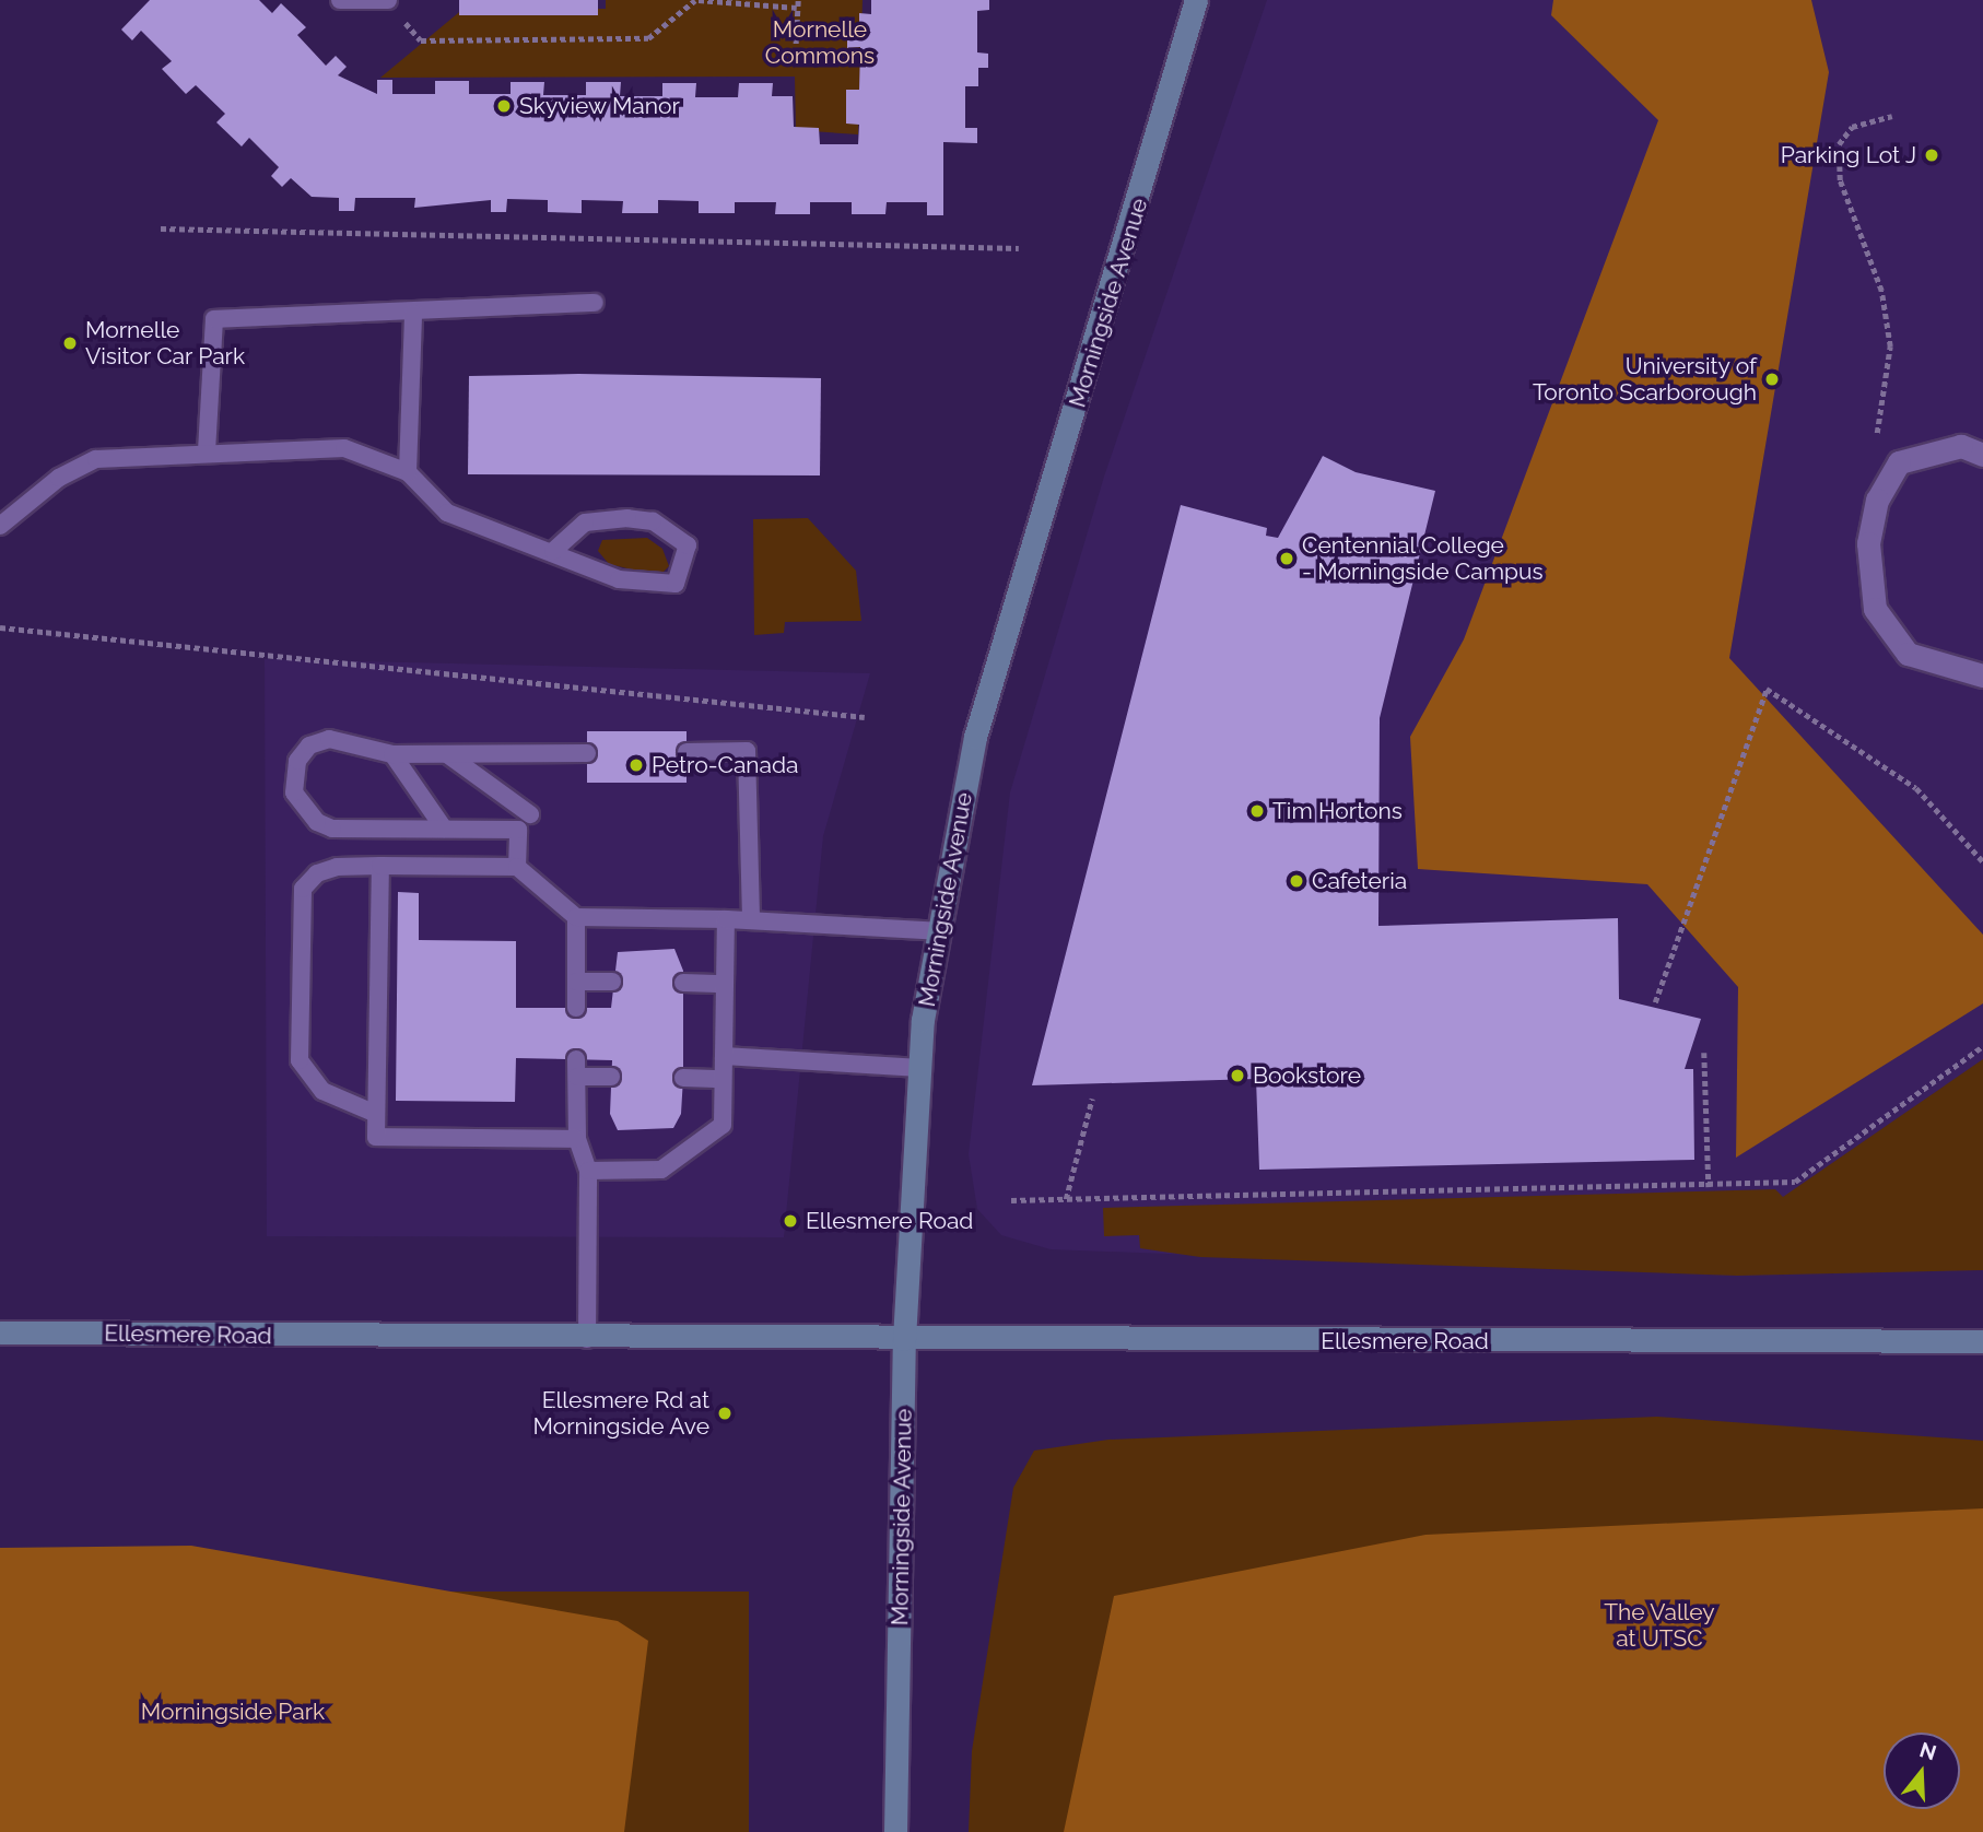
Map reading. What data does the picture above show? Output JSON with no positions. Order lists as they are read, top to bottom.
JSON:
{
  "streets": {
    "main road": ["Morningside Avenue", "Ellesmere Road"]
  },
  "crossings": [
    ["Morningside Avenue", "Ellesmere Road"]
  ],
  "parks": ["Mornelle Commons", "The Valley at UTSC", "Morningside Park"],
  "places": [
    "Skyview Manor",
    "Parking Lot J",
    "Mornelle Visitor Car Park",
    "University of Toronto Scarborough",
    "Centennial College - Morningside Campus",
    "Petro-Canada",
    "Tim Hortons",
    "Cafeteria",
    "Bookstore",
    "Ellesmere Road",
    "Ellesmere Rd at Morningside Ave"
  ],
  "north": "top"
}
